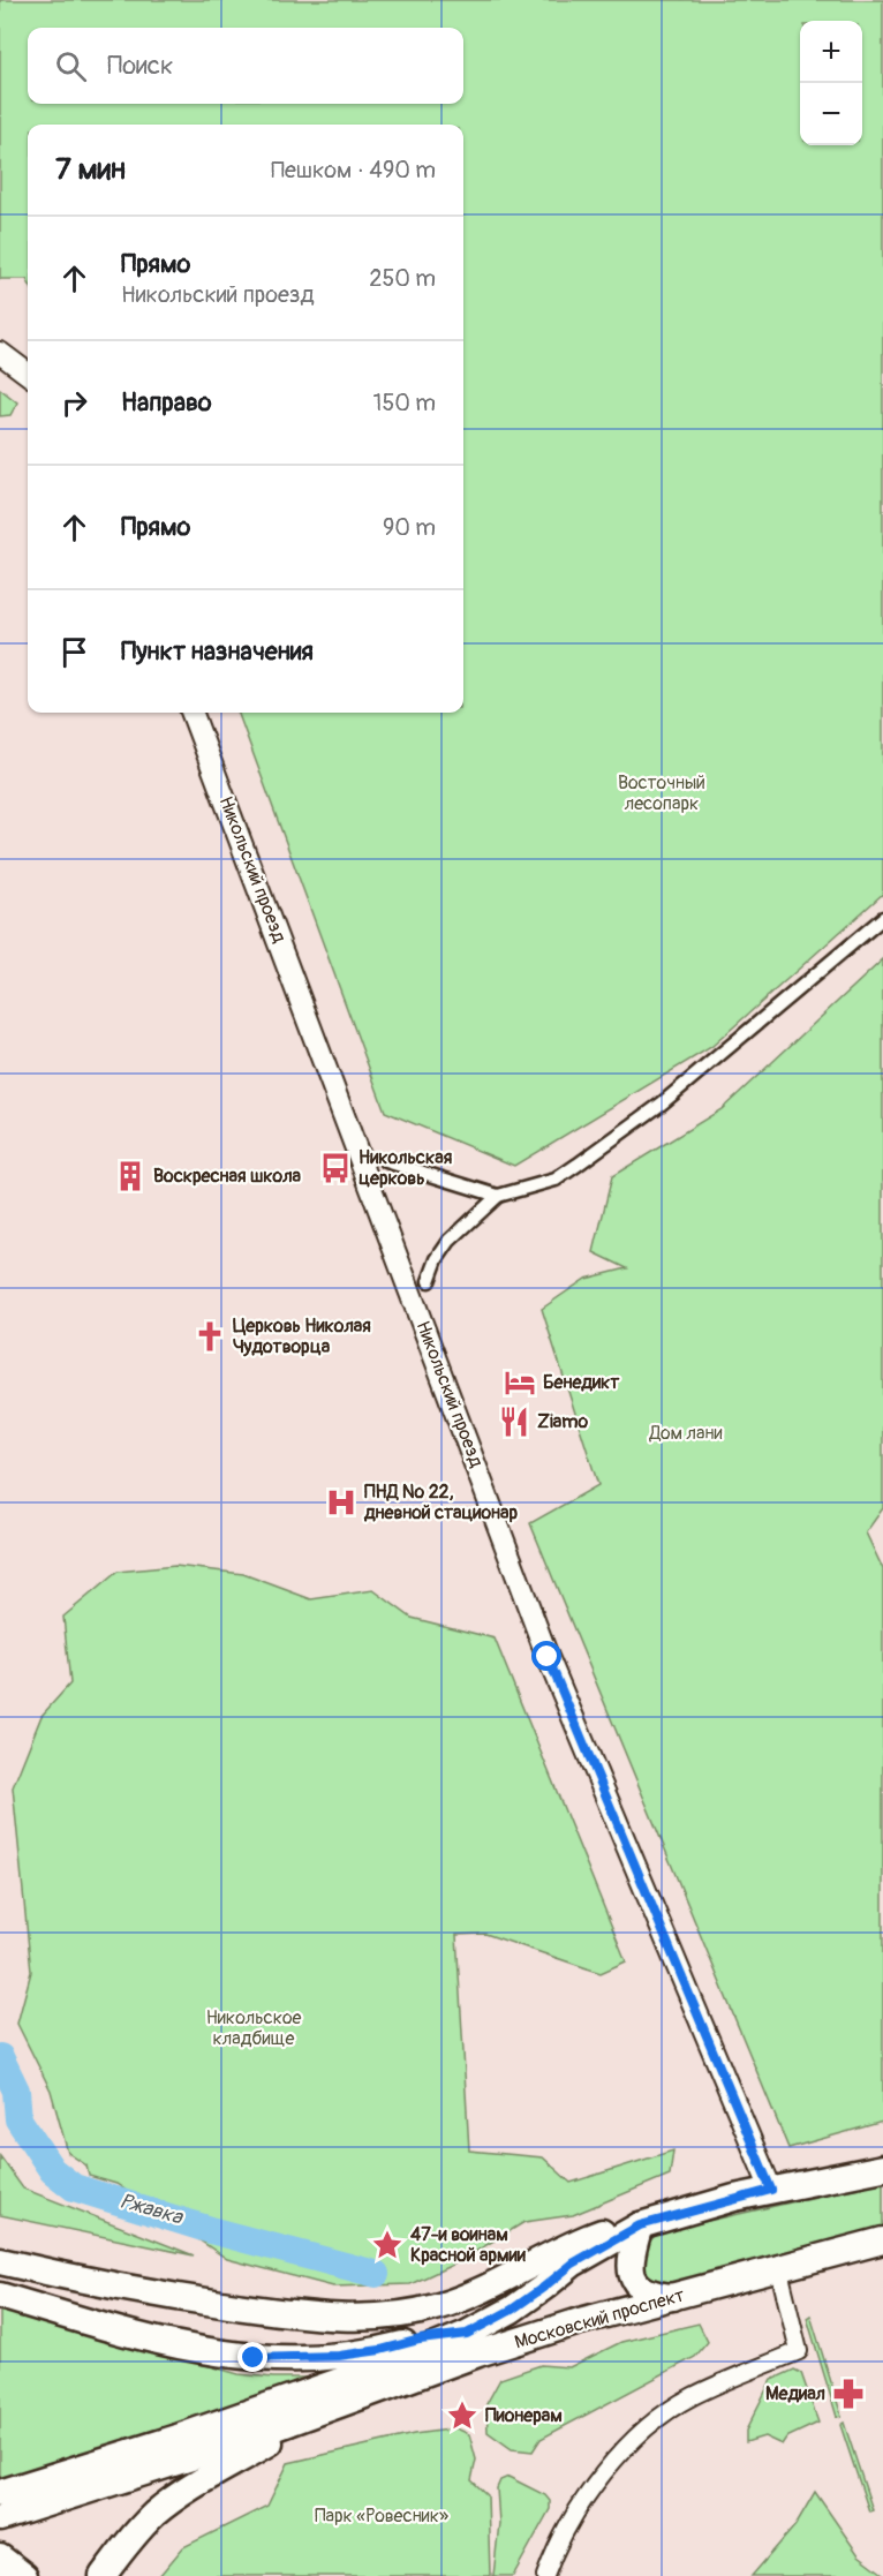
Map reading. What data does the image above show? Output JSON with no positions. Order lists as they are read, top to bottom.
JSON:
{
  "streets": {
    "main road": ["Московский проспект"],
    "street": ["Никольский проезд"]
  },
  "crossings": [
    ["Никольский проезд", "Московский проспект"]
  ],
  "water": ["Ржавка"],
  "parks": [
    "Восточный лесопарк",
    "Дом лани",
    "Никольское кладбище",
    "Парк «Ровесник»"
  ],
  "places": {
    "bus stop": ["Никольская церковь"],
    "building": ["Воскресная школа"],
    "church": ["Церковь Николая Чудотворца"],
    "hotel": ["Бенедикт"],
    "restaurant": ["Ziamo"],
    "hospital": ["ПНД № 22, дневной стационар"],
    "place": ["47-и воинам Красной армии", "Пионерам"],
    "pharmacy": ["Медиал"]
  },
  "page": {
    "map_buttons": ["+", "−"],
    "search": "Поиск",
    "heading": ["7 мин", "Пешком · 490 m"],
    "list": [
      ["Прямо", "Никольский проезд", "250 m"],
      ["Направо", "150 m"],
      ["Прямо", "90 m"],
      "Пункт назначения"
    ]
  }
}
